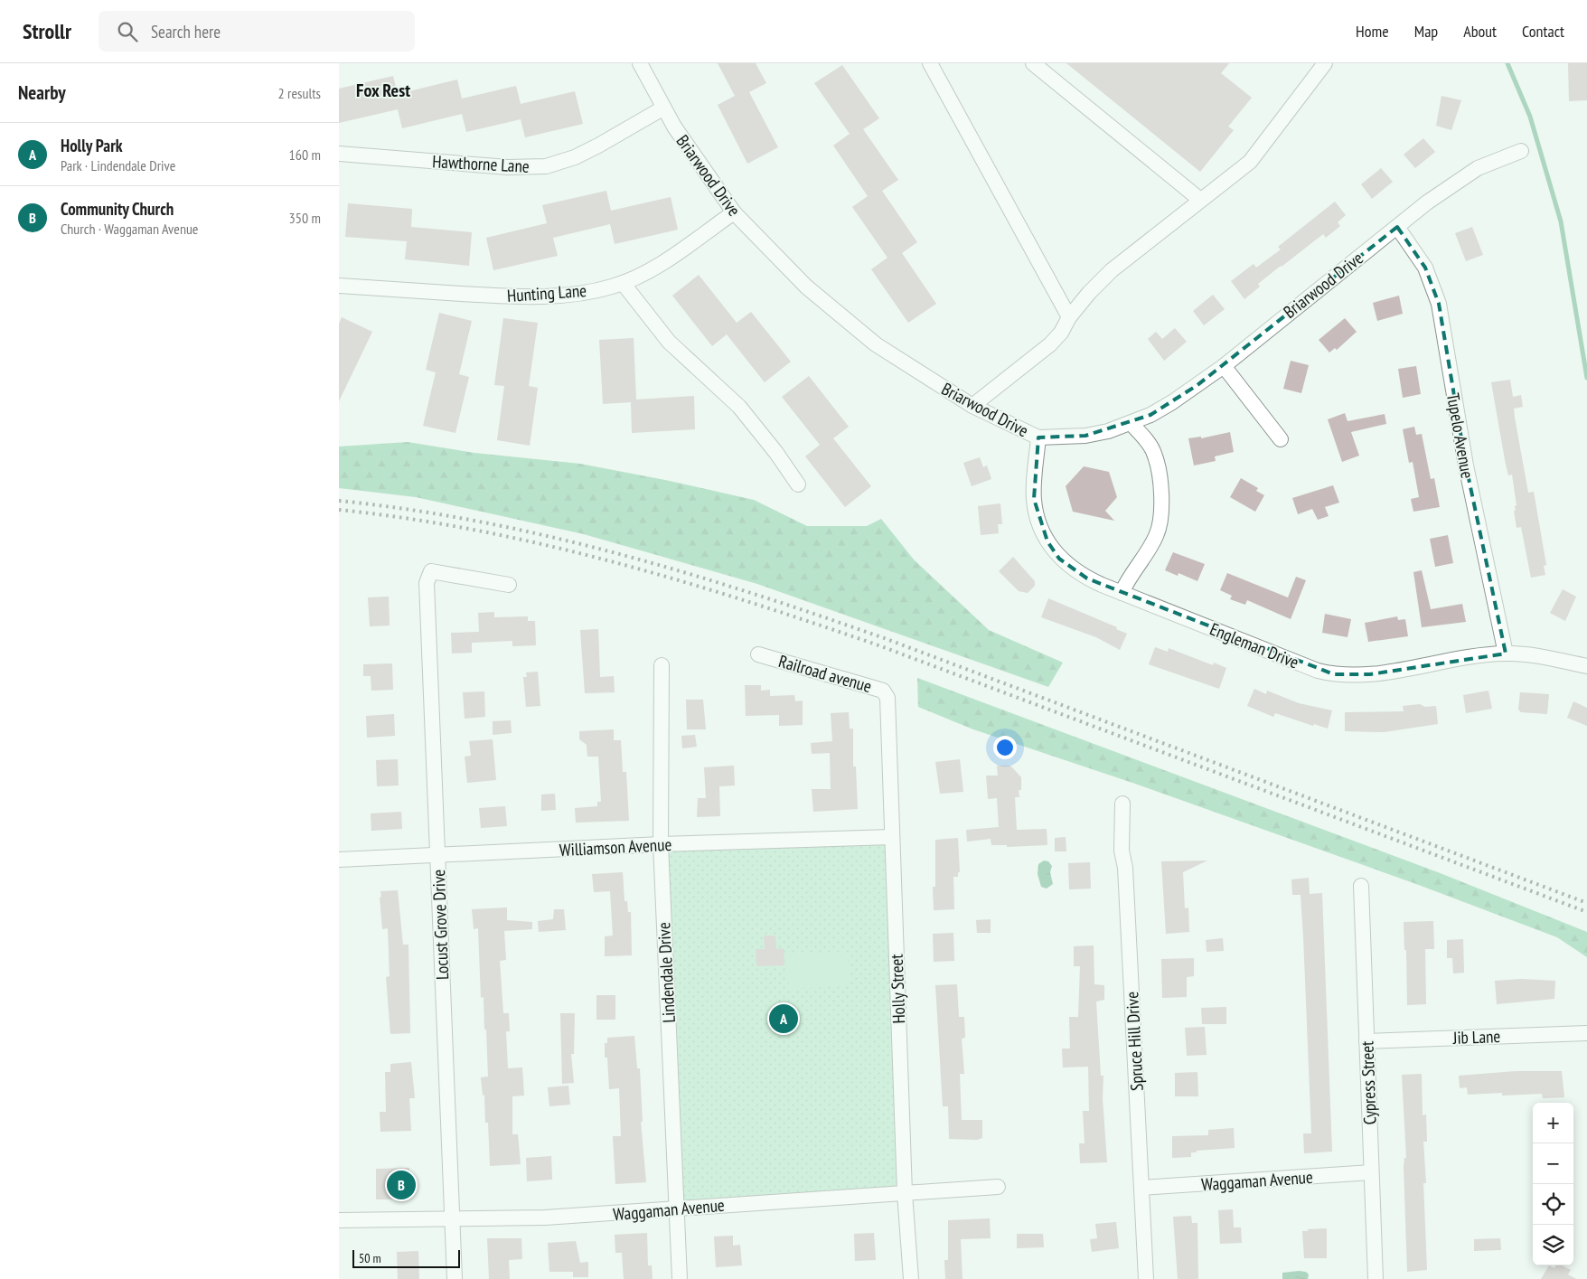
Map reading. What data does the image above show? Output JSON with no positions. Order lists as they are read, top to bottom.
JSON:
{
  "streets": {
    "street": [
      "Hawthorne Lane",
      "Briarwood Drive",
      "Hunting Lane",
      "Tupelo Avenue",
      "Engleman Drive",
      "Railroad avenue",
      "Williamson Avenue",
      "Locust Grove Drive",
      "Lindendale Drive",
      "Holly Street",
      "Jib Lane",
      "Spruce Hill Drive",
      "Cypress Street",
      "Waggaman Avenue"
    ]
  },
  "crossings": [
    ["Hawthorne Lane", "Briarwood Drive"],
    ["Briarwood Drive", "Hunting Lane"],
    ["Briarwood Drive", "Tupelo Avenue"],
    ["Briarwood Drive", "Engleman Drive"],
    ["Tupelo Avenue", "Engleman Drive"],
    ["Railroad avenue", "Holly Street"],
    ["Williamson Avenue", "Locust Grove Drive"],
    ["Williamson Avenue", "Lindendale Drive"],
    ["Williamson Avenue", "Holly Street"],
    ["Locust Grove Drive", "Waggaman Avenue"],
    ["Lindendale Drive", "Waggaman Avenue"],
    ["Holly Street", "Waggaman Avenue"],
    ["Jib Lane", "Cypress Street"],
    ["Spruce Hill Drive", "Waggaman Avenue"],
    ["Cypress Street", "Waggaman Avenue"]
  ],
  "districts": ["Fox Rest"],
  "scale_bar": "50 m",
  "page": {
    "header": "Strollr",
    "search": "Search here",
    "nav": [
      "Home",
      "Map",
      "About",
      "Contact"
    ],
    "heading": ["Nearby", "2 results"],
    "list": [
      {
        "mark": "A",
        "name": "Holly Park",
        "note": "Park · Lindendale Drive",
        "value": "160 m"
      },
      {
        "mark": "B",
        "name": "Community Church",
        "note": "Church · Waggaman Avenue",
        "value": "350 m"
      }
    ],
    "pins": ["A", "B"],
    "map_buttons": ["+", "−"],
    "scale": "50 m"
  }
}
